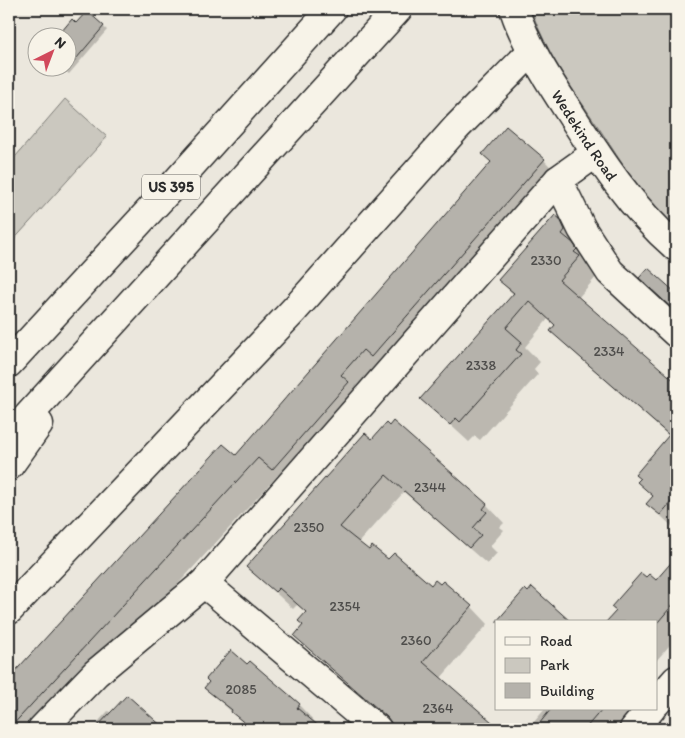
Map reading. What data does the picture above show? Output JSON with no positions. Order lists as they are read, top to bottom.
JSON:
{
  "streets": {
    "main road": ["Wedekind Road", "US 395"]
  },
  "house_numbers": [
    "2330",
    "2334",
    "2338",
    "2344",
    "2350",
    "2354",
    "2360",
    "2085",
    "2364"
  ],
  "legend": ["Road", "Park", "Building"],
  "north": "top right"
}
